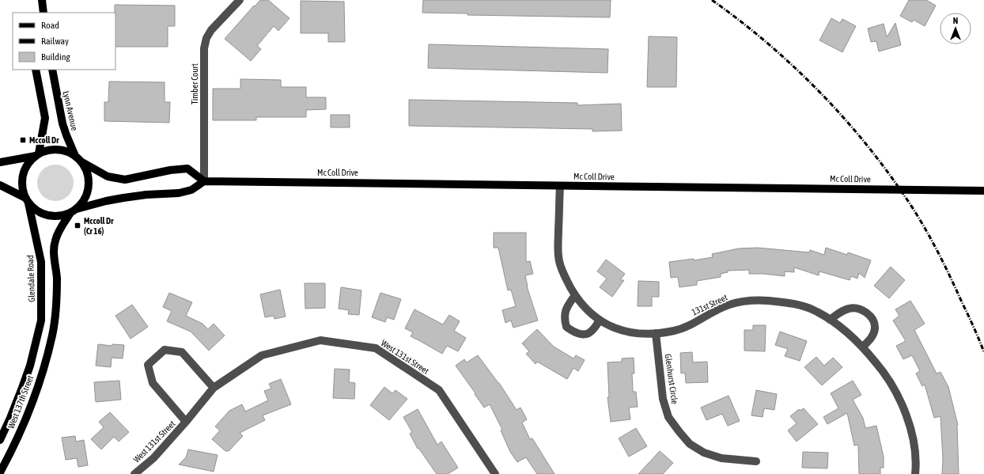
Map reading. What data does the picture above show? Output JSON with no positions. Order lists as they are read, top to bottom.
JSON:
{
  "streets": {
    "main road": [
      "Lynn Avenue",
      "Mc Coll Drive",
      "Glendale Road",
      "West 137th Street"
    ],
    "street": [
      "Timber Court",
      "131st Street",
      "West 131st Street",
      "Glenhurst Circle"
    ]
  },
  "crossings": [
    ["Timber Court", "Mc Coll Drive"],
    ["Lynn Avenue", "Glendale Road"],
    ["Lynn Avenue", "West 137th Street"],
    ["Mc Coll Drive", "131st Street"],
    ["Glendale Road", "West 137th Street"],
    ["131st Street", "Glenhurst Circle"]
  ],
  "places": {
    "transit": ["Mccoll Dr", "Mccoll Dr (Cr 16)"]
  },
  "legend": ["Road", "Railway", "Building"],
  "north": "top"
}
